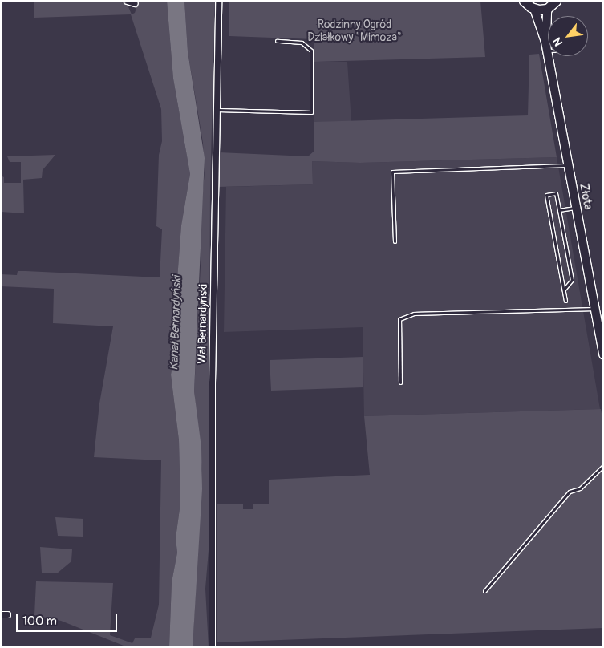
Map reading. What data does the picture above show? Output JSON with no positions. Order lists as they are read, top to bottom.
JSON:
{
  "streets": {
    "street": ["Złota", "Wał Bernardyński"]
  },
  "water": ["Kanał Bernardyński"],
  "parks": ["Rodzinny Ogród Działkowy \"Mimoza\""],
  "scale_bar": "100 m",
  "north": "bottom left"
}
